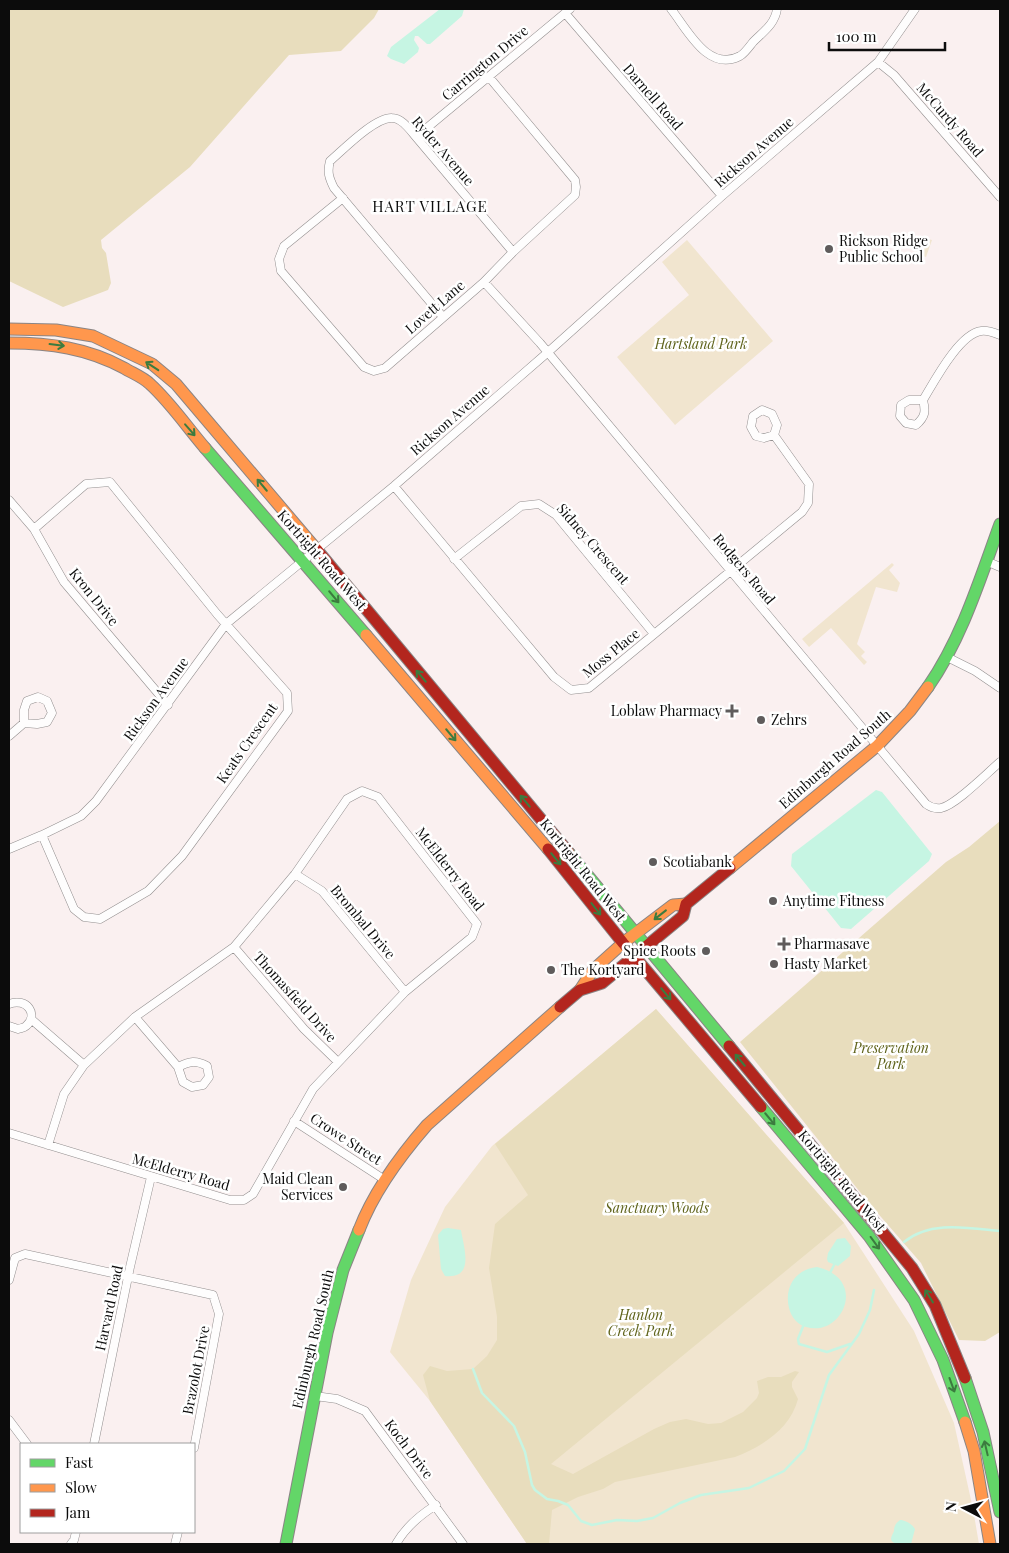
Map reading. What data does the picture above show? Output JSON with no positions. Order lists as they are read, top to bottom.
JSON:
{
  "streets": {
    "street": [
      "Carrington Drive",
      "Darnell Road",
      "McCurdy Road",
      "Ryder Avenue",
      "Rickson Avenue",
      "Lovett Lane",
      "Sidney Crescent",
      "Kortright Road West",
      "Rodgers Road",
      "Kron Drive",
      "Moss Place",
      "Keats Crescent",
      "Edinburgh Road South",
      "McElderry Road",
      "Brombal Drive",
      "Thomasfield Drive",
      "Crowe Street",
      "Harvard Road",
      "Brazolot Drive",
      "Koch Drive"
    ]
  },
  "crossings": [
    ["Carrington Drive", "Darnell Road"],
    ["Carrington Drive", "Ryder Avenue"],
    ["Carrington Drive", "Lovett Lane"],
    ["Darnell Road", "Rickson Avenue"],
    ["McCurdy Road", "Rickson Avenue"],
    ["Ryder Avenue", "Lovett Lane"],
    ["Rickson Avenue", "Kortright Road West"],
    ["Rickson Avenue", "Rodgers Road"],
    ["Rickson Avenue", "Kron Drive"],
    ["Rickson Avenue", "Moss Place"],
    ["Rickson Avenue", "Keats Crescent"],
    ["Lovett Lane", "Rodgers Road"],
    ["Sidney Crescent", "Moss Place"],
    ["Kortright Road West", "Edinburgh Road South"],
    ["Rodgers Road", "Moss Place"],
    ["Rodgers Road", "Edinburgh Road South"],
    ["Kron Drive", "Keats Crescent"],
    ["Edinburgh Road South", "Crowe Street"],
    ["Edinburgh Road South", "Koch Drive"],
    ["McElderry Road", "Brombal Drive"],
    ["McElderry Road", "Thomasfield Drive"],
    ["McElderry Road", "Crowe Street"],
    ["McElderry Road", "Harvard Road"],
    ["Harvard Road", "Brazolot Drive"]
  ],
  "districts": ["HART VILLAGE"],
  "parks": [
    "Hartsland Park",
    "Preservation Park",
    "Sanctuary Woods",
    "Hanlon Creek Park"
  ],
  "places": {
    "other": [
      "Rickson Ridge Public School",
      "Zehrs",
      "Scotiabank",
      "Anytime Fitness",
      "Spice Roots",
      "Hasty Market",
      "The Kortyard",
      "Maid Clean Services"
    ],
    "health": ["Loblaw Pharmacy", "Pharmasave"]
  },
  "legend": ["Fast", "Slow", "Jam"],
  "scale_bar": "100 m",
  "north": "left"
}
